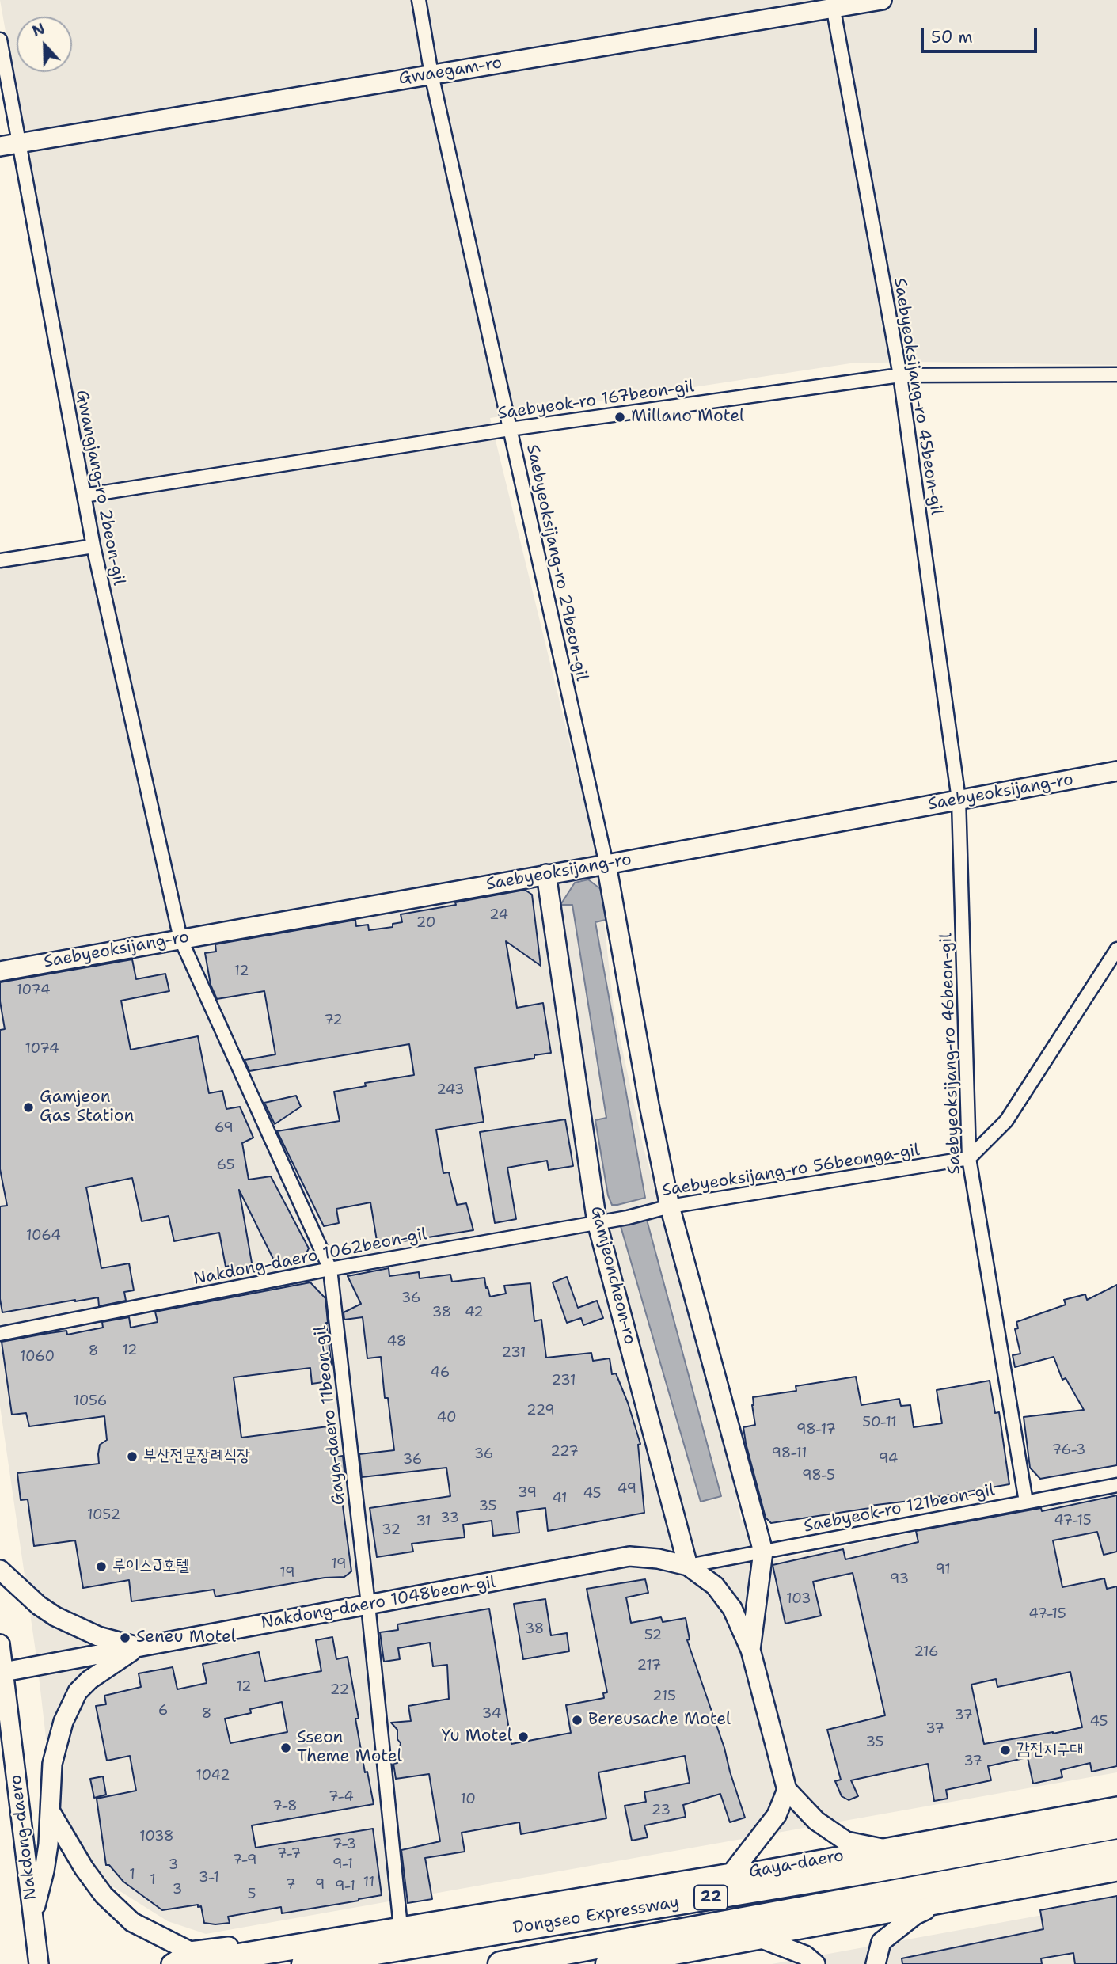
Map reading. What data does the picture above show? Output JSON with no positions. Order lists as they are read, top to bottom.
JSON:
{
  "streets": {
    "highway": ["22", "Dongseo Expressway"],
    "main road": [
      "Gwaegam-ro",
      "Saebyeoksijang-ro",
      "Gamjeoncheon-ro",
      "Nakdong-daero 1048beon-gil",
      "Nakdong-daero",
      "Gaya-daero"
    ],
    "street": [
      "Saebyeoksijang-ro 45beon-gil",
      "Saebyeok-ro 167beon-gil",
      "Gwangjang-ro 2beon-gil",
      "Saebyeoksijang-ro 29beon-gil",
      "Saebyeoksijang-ro 46beon-gil",
      "Saebyeoksijang-ro 56beonga-gil",
      "Nakdong-daero 1062beon-gil",
      "Gaya-daero 11beon-gil",
      "Saebyeok-ro 121beon-gil"
    ]
  },
  "crossings": [
    ["Gwaegam-ro", "Saebyeoksijang-ro 45beon-gil"],
    ["Gwaegam-ro", "Gwangjang-ro 2beon-gil"],
    ["Gwaegam-ro", "Saebyeoksijang-ro 29beon-gil"],
    ["Saebyeoksijang-ro 45beon-gil", "Saebyeok-ro 167beon-gil"],
    ["Saebyeoksijang-ro 45beon-gil", "Saebyeoksijang-ro"],
    ["Saebyeoksijang-ro 45beon-gil", "Saebyeoksijang-ro 46beon-gil"],
    ["Saebyeok-ro 167beon-gil", "Gwangjang-ro 2beon-gil"],
    ["Saebyeok-ro 167beon-gil", "Saebyeoksijang-ro 29beon-gil"],
    ["Gwangjang-ro 2beon-gil", "Saebyeoksijang-ro"],
    ["Gwangjang-ro 2beon-gil", "Gaya-daero 11beon-gil"],
    ["Saebyeoksijang-ro 29beon-gil", "Saebyeoksijang-ro"],
    ["Saebyeoksijang-ro", "Saebyeoksijang-ro 46beon-gil"],
    ["Saebyeoksijang-ro", "Gamjeoncheon-ro"],
    ["Saebyeoksijang-ro", "Gaya-daero 11beon-gil"],
    ["Saebyeoksijang-ro 46beon-gil", "Saebyeoksijang-ro 56beonga-gil"],
    ["Saebyeoksijang-ro 46beon-gil", "Saebyeok-ro 121beon-gil"],
    ["Saebyeoksijang-ro 56beonga-gil", "Nakdong-daero 1062beon-gil"],
    ["Nakdong-daero 1062beon-gil", "Gamjeoncheon-ro"],
    ["Nakdong-daero 1062beon-gil", "Gaya-daero 11beon-gil"],
    ["Gamjeoncheon-ro", "Saebyeok-ro 121beon-gil"],
    ["Gamjeoncheon-ro", "Nakdong-daero 1048beon-gil"],
    ["Gaya-daero 11beon-gil", "Nakdong-daero 1048beon-gil"],
    ["Saebyeok-ro 121beon-gil", "Nakdong-daero 1048beon-gil"],
    ["Nakdong-daero 1048beon-gil", "Nakdong-daero"]
  ],
  "places": [
    "Millano Motel",
    "Gamjeon Gas Station",
    "부산전문장례식장",
    "루이스J호텔",
    "Seneu Motel",
    "Bereusache Motel",
    "Yu Motel",
    "Sseon Theme Motel",
    "감전지구대"
  ],
  "house_numbers": [
    "24",
    "20",
    "12",
    "1074",
    "72",
    "1074",
    "243",
    "69",
    "65",
    "1064",
    "36",
    "38",
    "42",
    "48",
    "12",
    "8",
    "231",
    "1060",
    "46",
    "231",
    "1056",
    "229",
    "40",
    "50-11",
    "98-17",
    "76-3",
    "227",
    "98-11",
    "36",
    "94",
    "36",
    "98-5",
    "49",
    "39",
    "45",
    "41",
    "35",
    "1052",
    "33",
    "47-15",
    "31",
    "32",
    "19",
    "91",
    "19",
    "93",
    "103",
    "47-15",
    "38",
    "52",
    "216",
    "217",
    "12",
    "22",
    "215",
    "6",
    "8",
    "34",
    "37",
    "45",
    "37",
    "35",
    "37",
    "1042",
    "7-4",
    "10",
    "7-8",
    "23",
    "1038",
    "7-3",
    "7-7",
    "7-9",
    "9-1",
    "3",
    "1",
    "3-1",
    "1",
    "11",
    "7",
    "9",
    "9-1",
    "3",
    "5"
  ],
  "scale_bar": "50 m",
  "north": "top"
}
